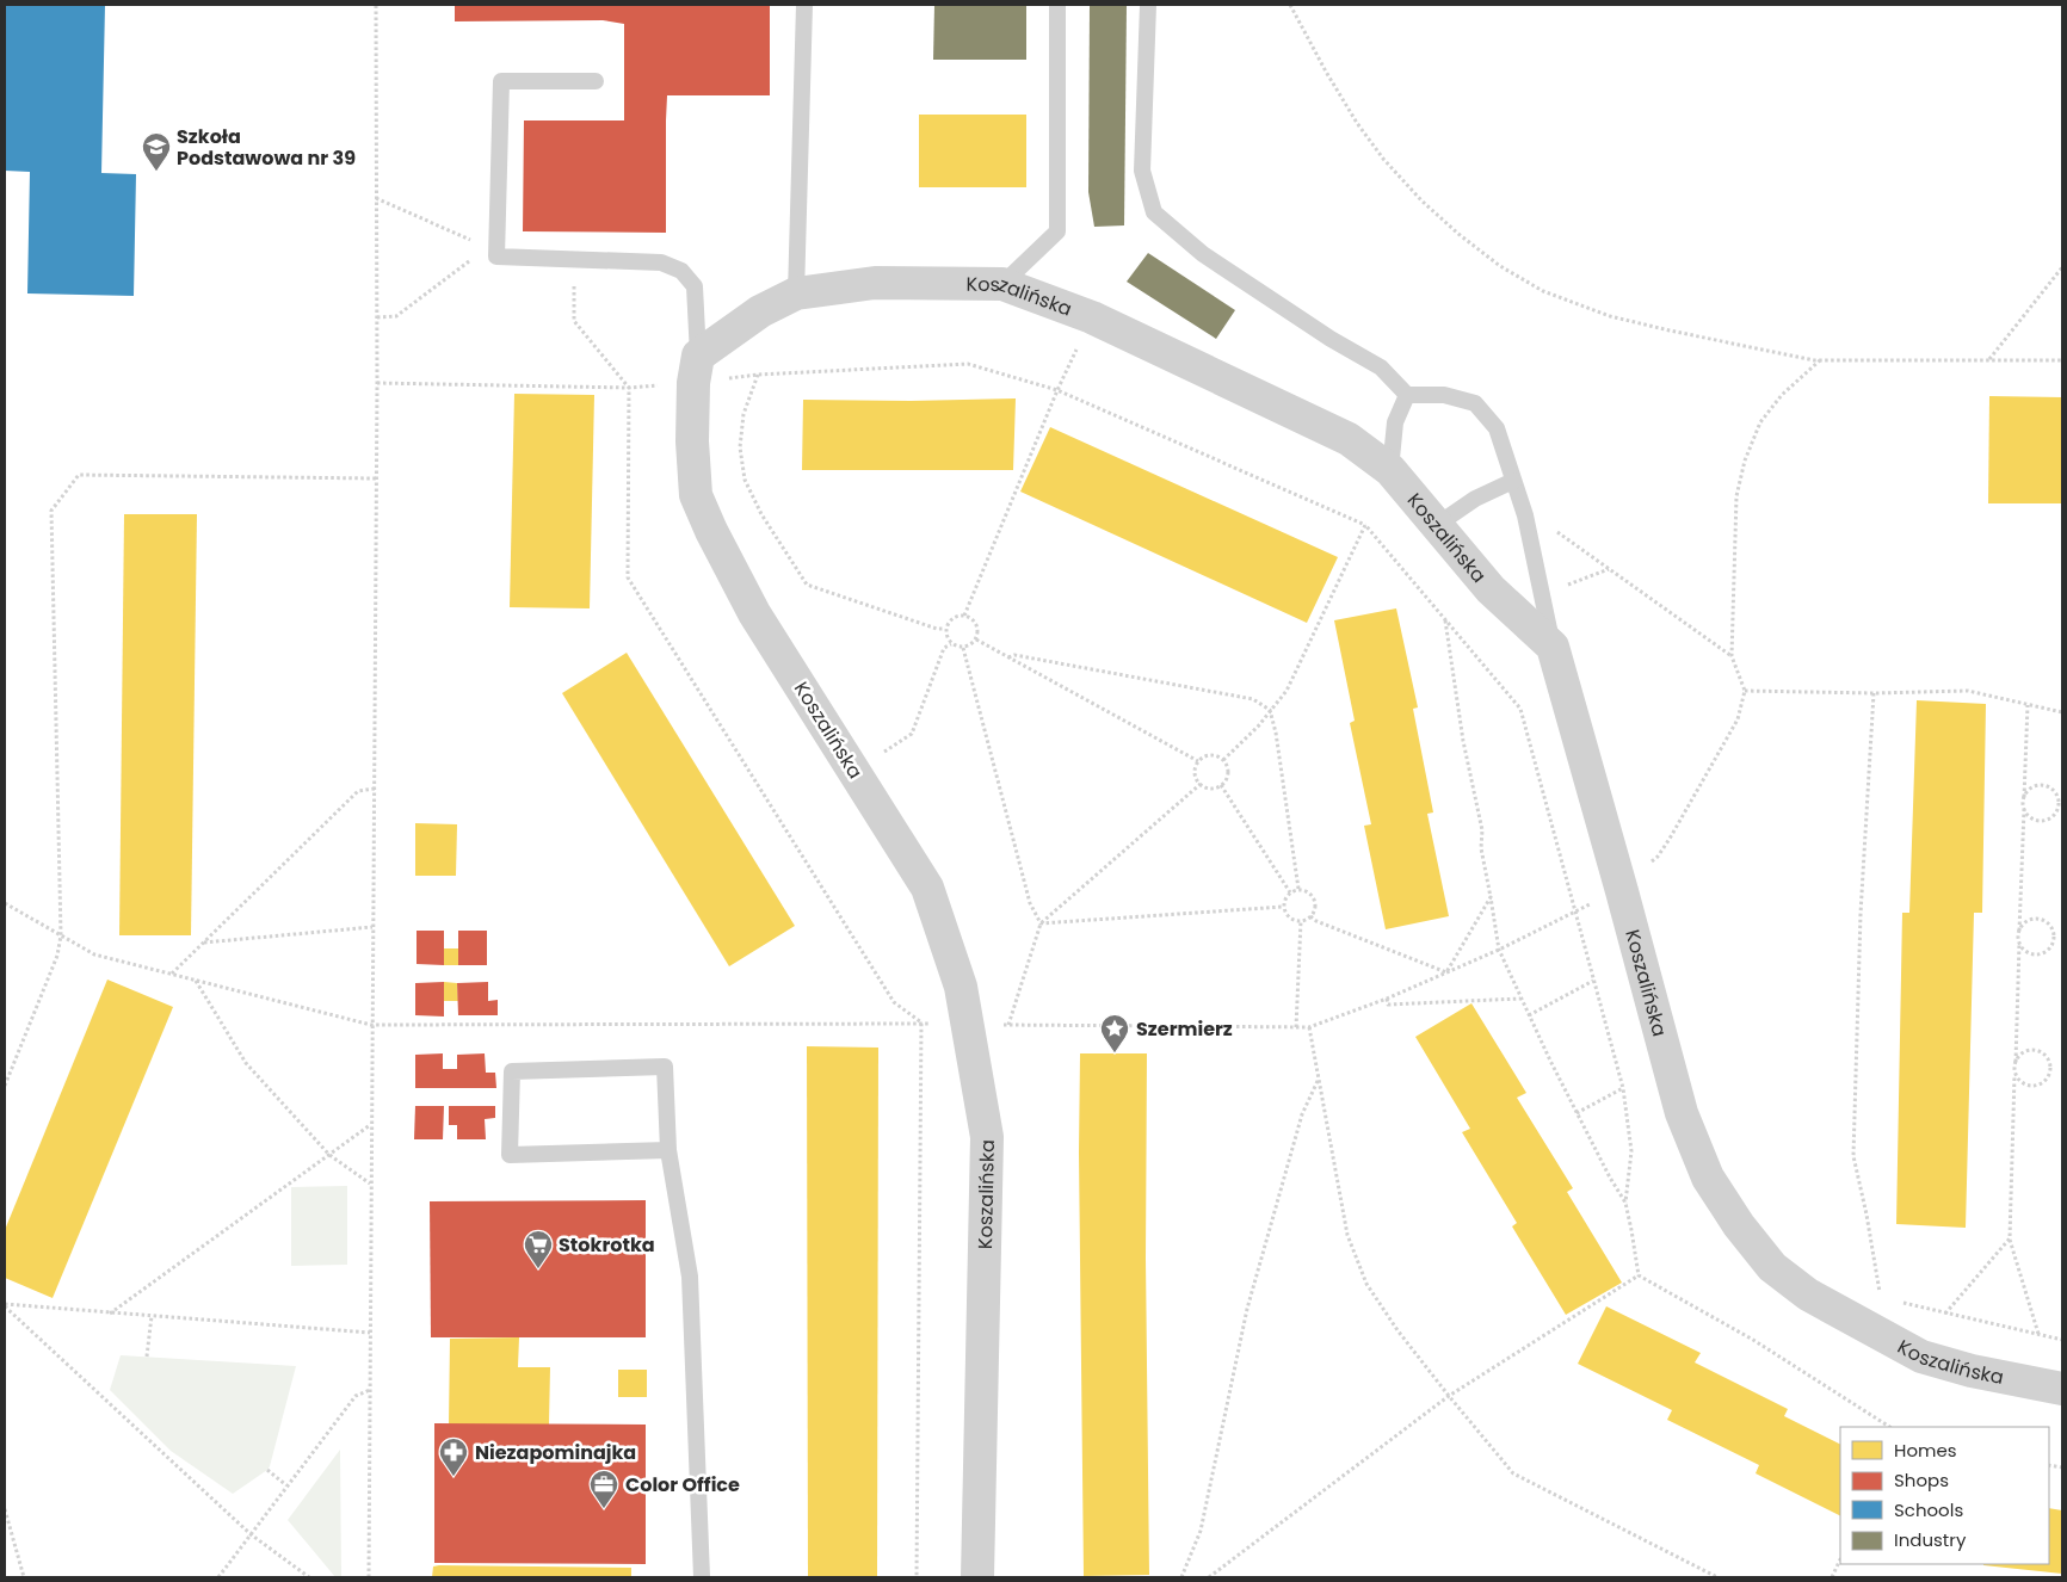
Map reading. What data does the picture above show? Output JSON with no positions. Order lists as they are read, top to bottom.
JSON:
{
  "streets": {
    "street": ["Koszalińska"]
  },
  "places": {
    "school or university": ["Szkoła Podstawowa nr 39"],
    "place": ["Szermierz"],
    "supermarket": ["Stokrotka"],
    "pharmacy": ["Niezapominajka"],
    "office": ["Color Office"]
  },
  "legend": [
    "Homes",
    "Shops",
    "Schools",
    "Industry"
  ]
}
